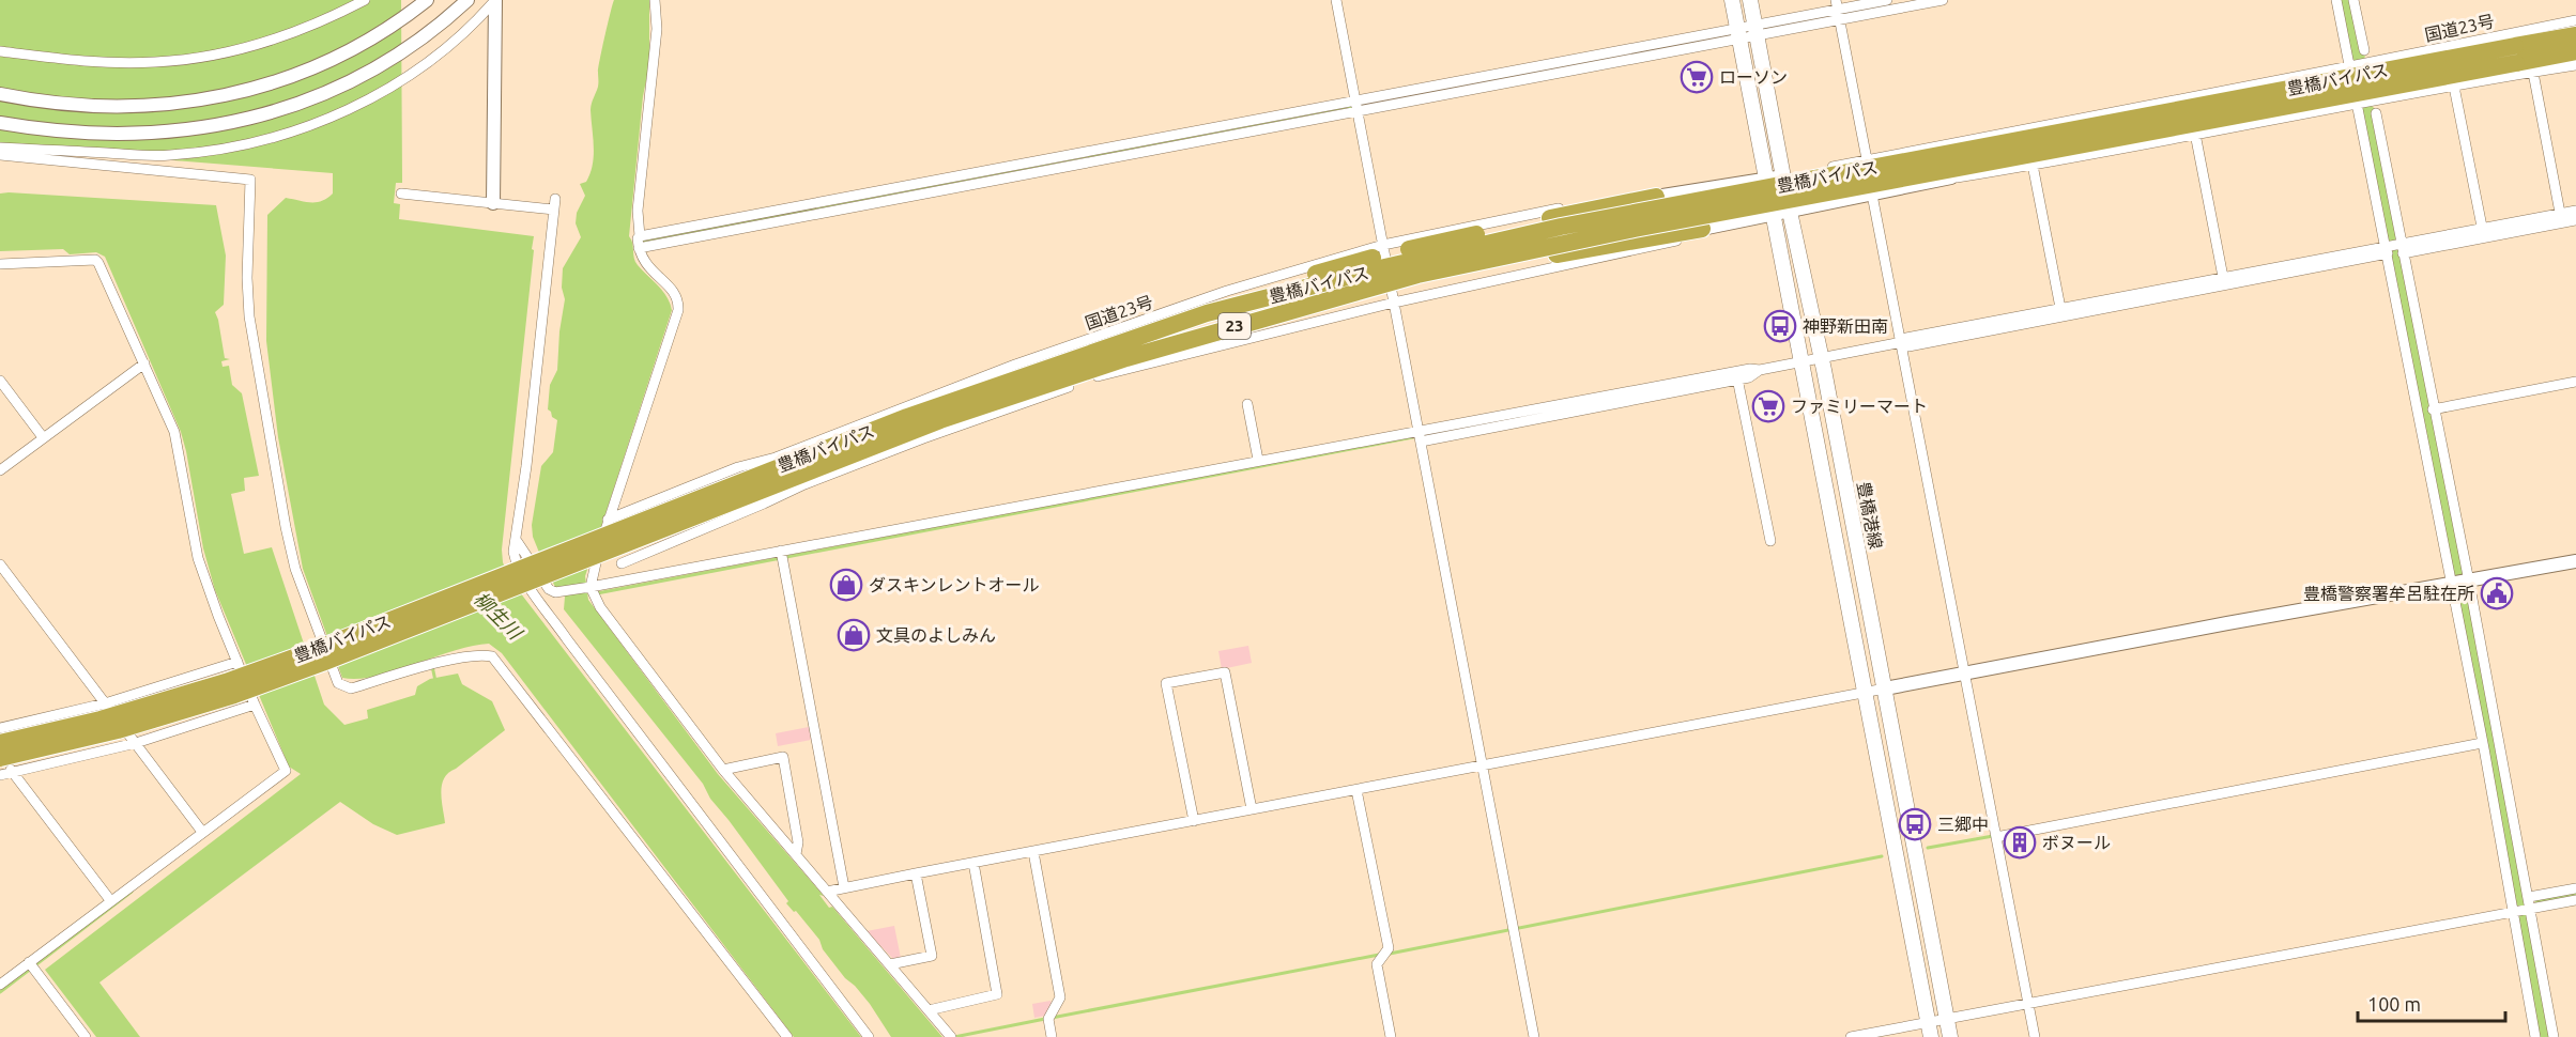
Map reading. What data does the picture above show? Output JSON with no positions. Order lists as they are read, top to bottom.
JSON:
{
  "streets": {
    "highway": ["豊橋バイパス", "23"],
    "main road": ["豊橋港線"],
    "street": ["国道23号"]
  },
  "crossings": [
    ["国道23号", "23"],
    ["国道23号", "豊橋港線"],
    ["豊橋バイパス", "23"]
  ],
  "water": ["柳生川"],
  "places": {
    "supermarket": ["ローソン", "ファミリーマート"],
    "bus stop": ["神野新田南", "三郷中"],
    "shop": ["ダスキンレントオール", "文具のよしみん"],
    "public building": ["豊橋警察署牟呂駐在所"],
    "building": ["ボヌール"]
  },
  "scale_bar": "100 m"
}
